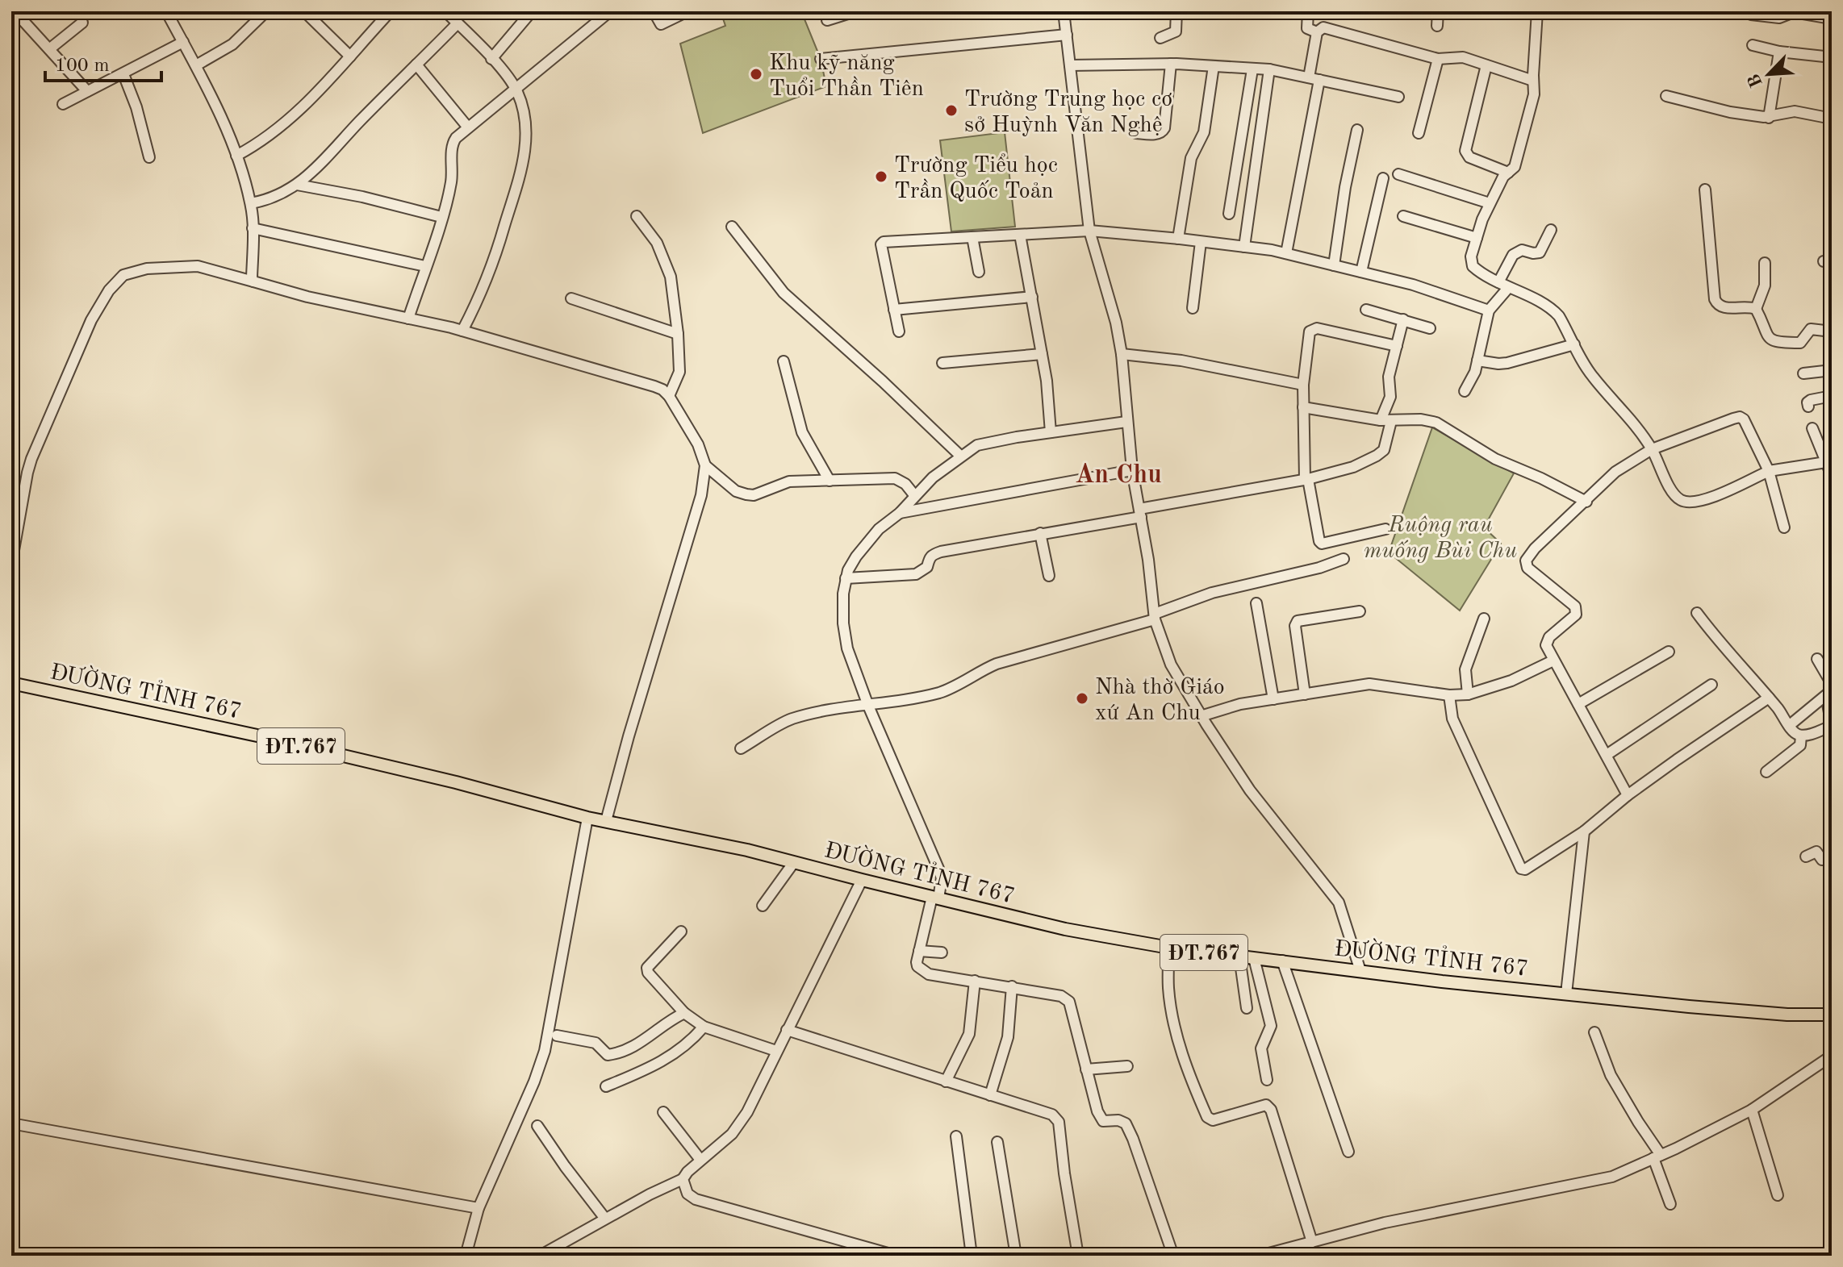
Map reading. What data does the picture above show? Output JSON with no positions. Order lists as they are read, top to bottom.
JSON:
{
  "streets": {
    "main road": ["ĐƯỜNG TỈNH 767", "ĐT.767"]
  },
  "districts": ["An Chu"],
  "parks": ["Ruộng rau muống Bùi Chu"],
  "places": [
    "Khu kỹ năng Tuổi Thần Tiên",
    "Trường Trung học cơ sở Huỳnh Văn Nghệ",
    "Trường Tiểu học Trần Quốc Toản",
    "Nhà thờ Giáo xứ An Chu"
  ],
  "scale_bar": "100 m",
  "north": "bottom left"
}
